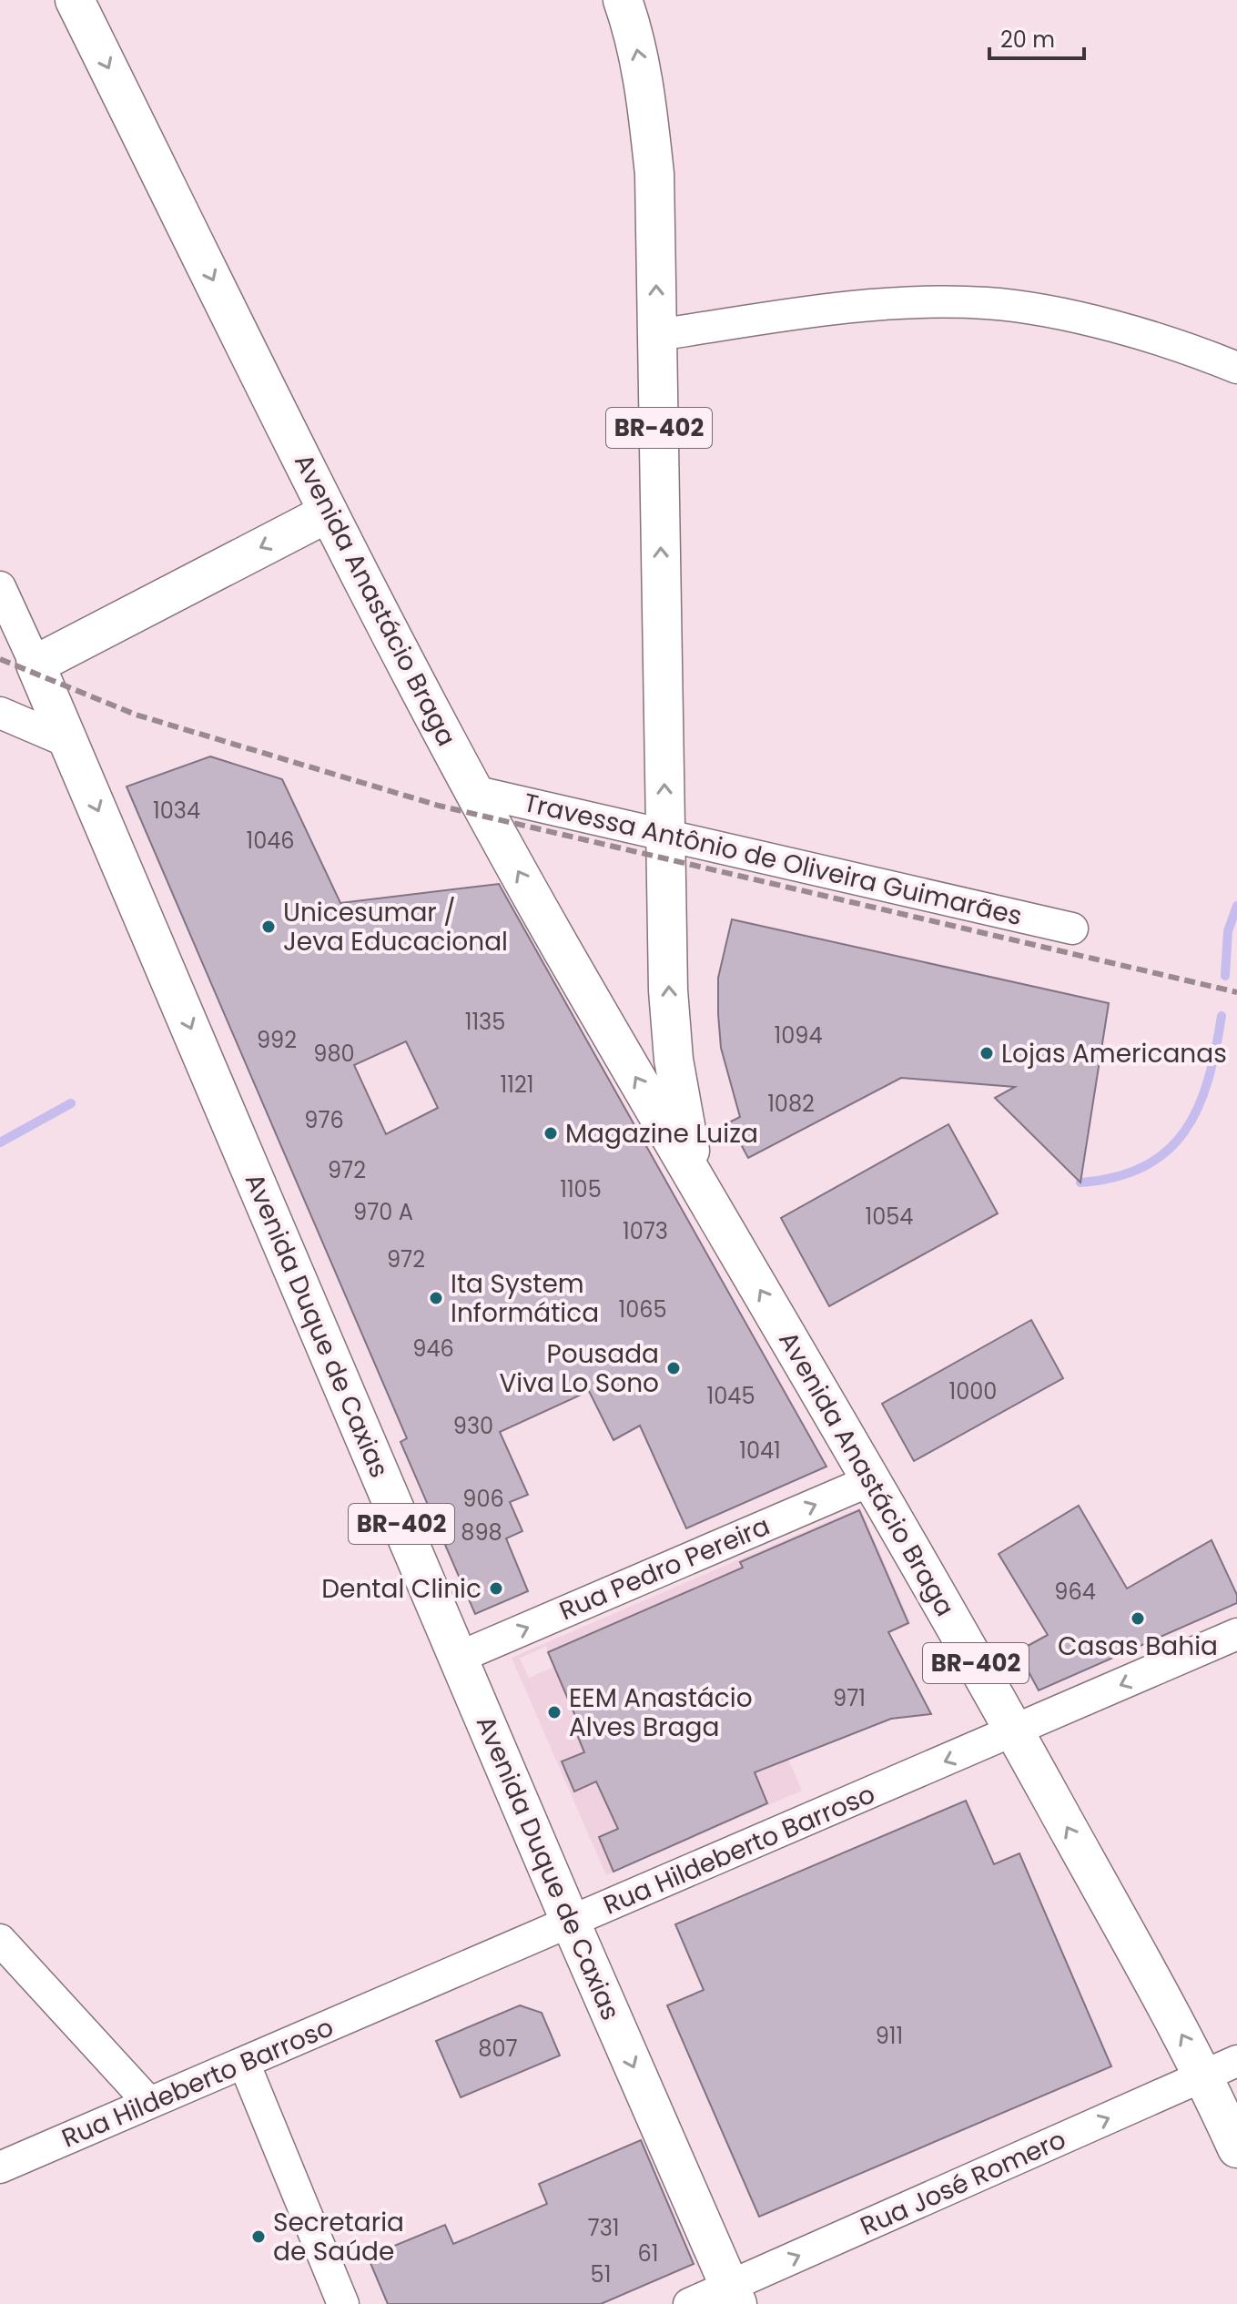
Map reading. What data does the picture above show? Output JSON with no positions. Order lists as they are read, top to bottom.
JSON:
{
  "streets": {
    "main road": ["BR-402", "Avenida Anastácio Braga", "Avenida Duque de Caxias"],
    "street": [
      "Travessa Antônio de Oliveira Guimarães",
      "Rua Pedro Pereira",
      "Rua Hildeberto Barroso",
      "Rua José Romero"
    ]
  },
  "crossings": [
    ["BR-402", "Avenida Anastácio Braga"],
    ["BR-402", "Travessa Antônio de Oliveira Guimarães"],
    ["Avenida Anastácio Braga", "Travessa Antônio de Oliveira Guimarães"],
    ["Avenida Anastácio Braga", "Rua Pedro Pereira"],
    ["Avenida Anastácio Braga", "Rua Hildeberto Barroso"],
    ["Avenida Anastácio Braga", "Rua José Romero"],
    ["Avenida Duque de Caxias", "Rua Pedro Pereira"],
    ["Avenida Duque de Caxias", "Rua Hildeberto Barroso"],
    ["Avenida Duque de Caxias", "Rua José Romero"]
  ],
  "one_way": [
    "Avenida Duque de Caxias",
    "Rua Pedro Pereira",
    "Rua Hildeberto Barroso",
    "Rua José Romero"
  ],
  "places": [
    "Unicesumar / Jeva Educacional",
    "Lojas Americanas",
    "Magazine Luiza",
    "Ita System Informática",
    "Pousada Viva Lo Sono",
    "Dental Clinic",
    "Casas Bahia",
    "EEM Anastácio Alves Braga",
    "Secretaria de Saúde"
  ],
  "house_numbers": [
    "1034",
    "1046",
    "1135",
    "1094",
    "992",
    "980",
    "1121",
    "1082",
    "976",
    "972",
    "1105",
    "970 A",
    "1054",
    "1073",
    "972",
    "1065",
    "946",
    "1000",
    "1045",
    "930",
    "1041",
    "906",
    "898",
    "964",
    "971",
    "911",
    "807",
    "731",
    "61",
    "51"
  ],
  "scale_bar": "20 m"
}
